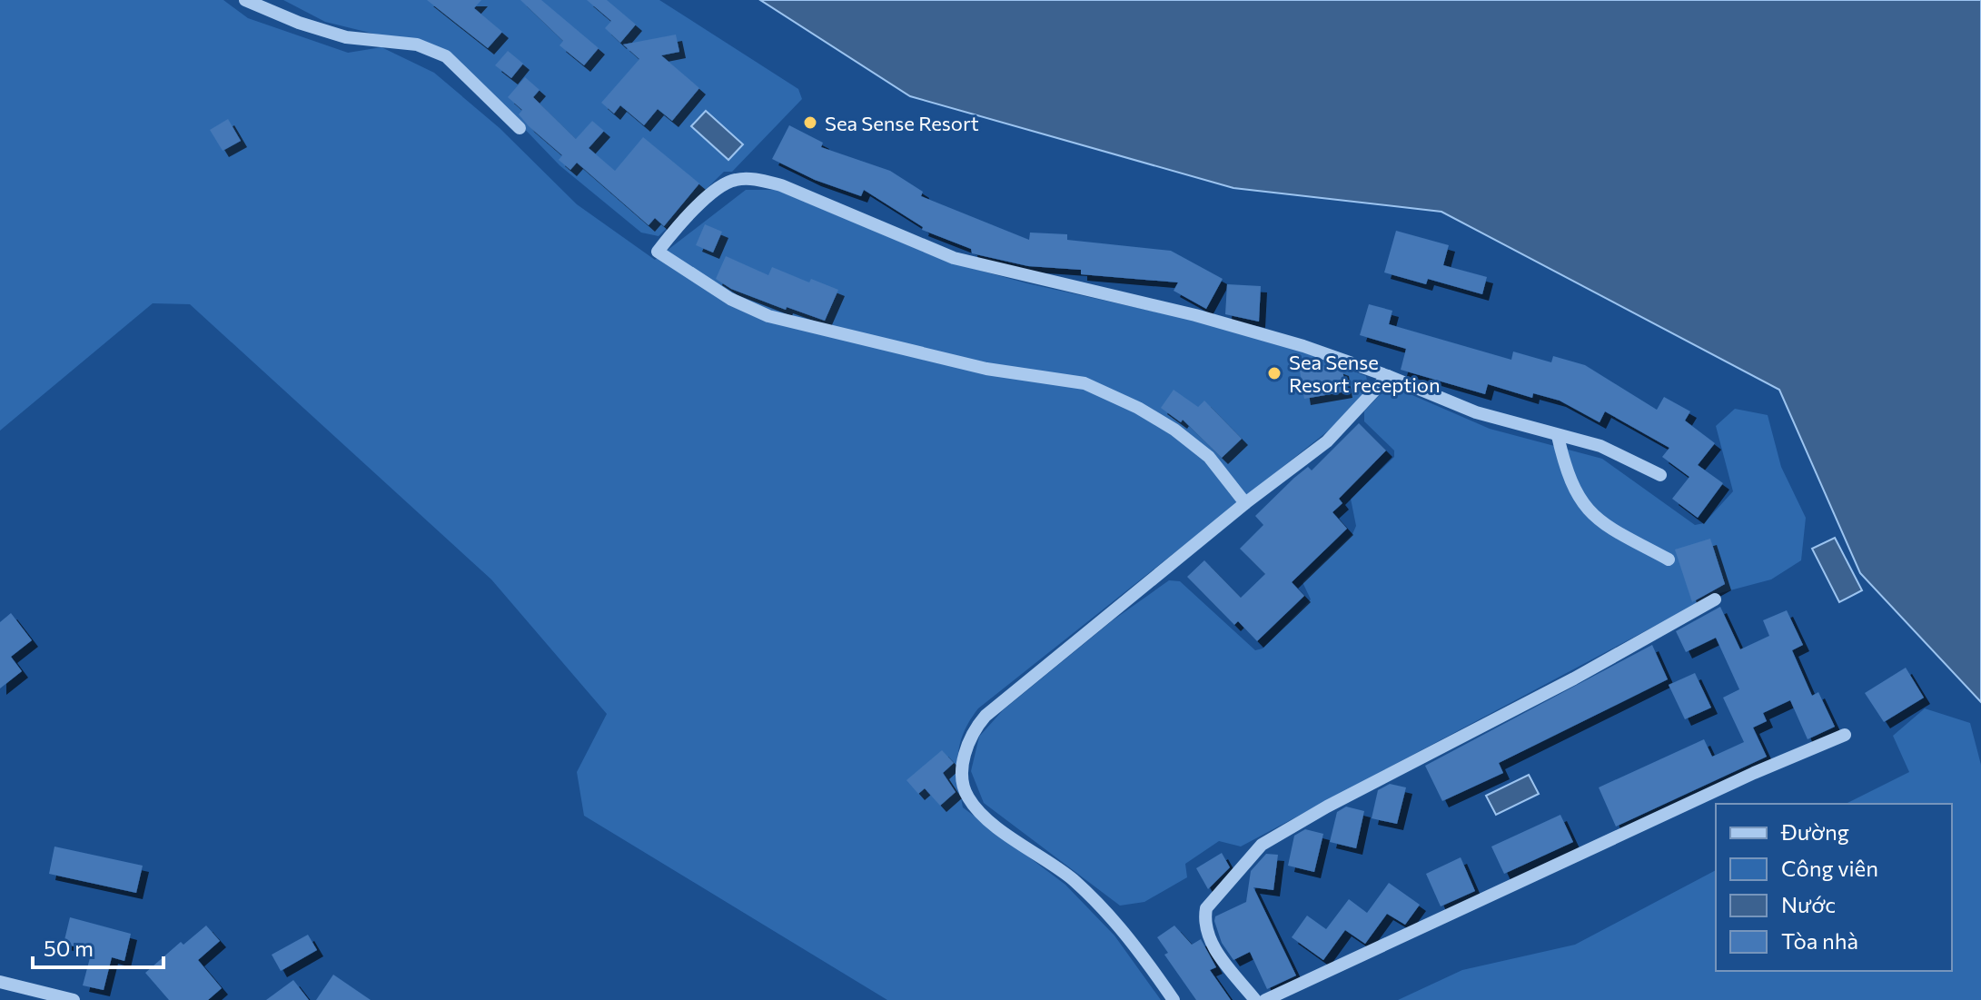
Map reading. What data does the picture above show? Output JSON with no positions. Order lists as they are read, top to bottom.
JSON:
{
  "places": ["Sea Sense Resort", "Sea Sense Resort reception"],
  "legend": [
    "Đường",
    "Công viên",
    "Nước",
    "Tòa nhà"
  ],
  "scale_bar": "50 m"
}
